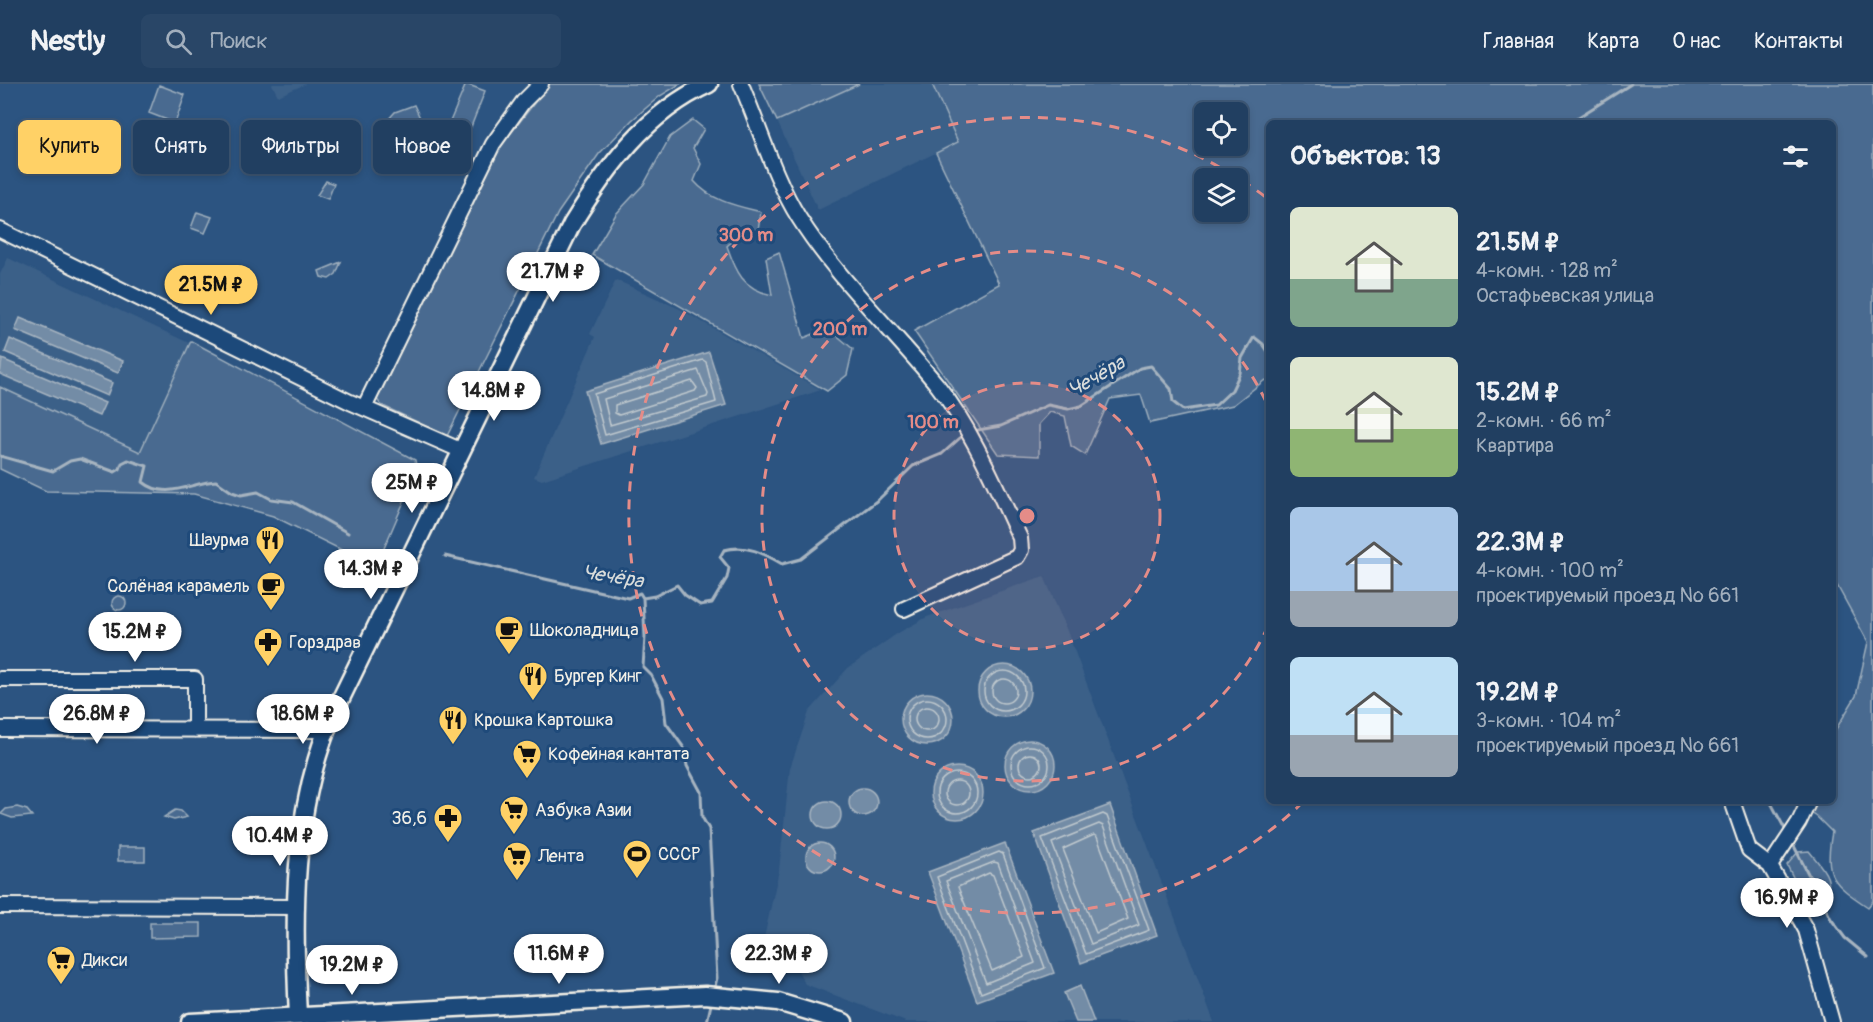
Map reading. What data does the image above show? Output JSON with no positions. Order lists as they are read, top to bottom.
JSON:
{
  "water": ["Чечёра"],
  "places": {
    "restaurant": ["Шаурма", "Бургер Кинг", "Крошка Картошка"],
    "cafe": ["Солёная карамель", "Шоколадница"],
    "pharmacy": ["Горздрав", "36,6"],
    "supermarket": [
      "Кофейная кантата",
      "Азбука Азии",
      "Лента",
      "Дикси"
    ],
    "sports": ["СССР"]
  },
  "page": {
    "header": "Nestly",
    "search": "Поиск",
    "nav": [
      "Главная",
      "Карта",
      "О нас",
      "Контакты"
    ],
    "chip": [
      "Купить",
      "Снять",
      "Фильтры",
      "Новое"
    ],
    "heading": "Объектов: 13",
    "list": [
      {
        "name": "21.5M ₽",
        "note": "4-комн. · 128 m² · Остафьевская улица"
      },
      {
        "name": "15.2M ₽",
        "note": "2-комн. · 66 m² · Квартира"
      },
      {
        "name": "22.3M ₽",
        "note": "4-комн. · 100 m² · проектируемый проезд № 661"
      },
      {
        "name": "19.2M ₽",
        "note": "3-комн. · 104 m² · проектируемый проезд № 661"
      }
    ],
    "price": [
      "21.7M ₽",
      "21.5M ₽",
      "14.8M ₽",
      "25M ₽",
      "14.3M ₽",
      "15.2M ₽",
      "26.8M ₽",
      "18.6M ₽",
      "10.4M ₽",
      "16.9M ₽",
      "11.6M ₽",
      "22.3M ₽",
      "19.2M ₽"
    ]
  },
  "rings": ["300 m", "200 m", "100 m"]
}
